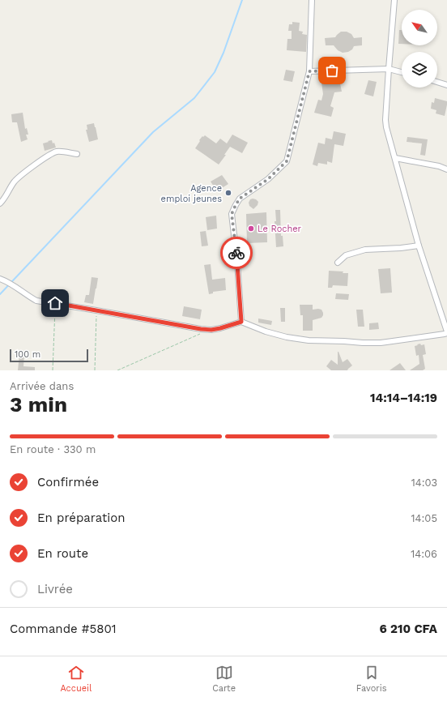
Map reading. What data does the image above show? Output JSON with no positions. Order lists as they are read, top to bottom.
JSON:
{
  "places": ["Agence emploi jeunes", "Le Rocher"],
  "scale_bar": "100 m",
  "north": "top left",
  "page": {
    "scale": "100 m",
    "heading": ["3 min", "Arrivée dans", "14:14–14:19"],
    "panel": ["Commande #5801", "6 210 CFA"],
    "bar": "En route · 330 m",
    "list": [
      ["Confirmée", "14:03"],
      ["En préparation", "14:05"],
      ["En route", "14:06"],
      "Livrée"
    ],
    "tabs": ["Accueil", "Carte", "Favoris"]
  }
}
